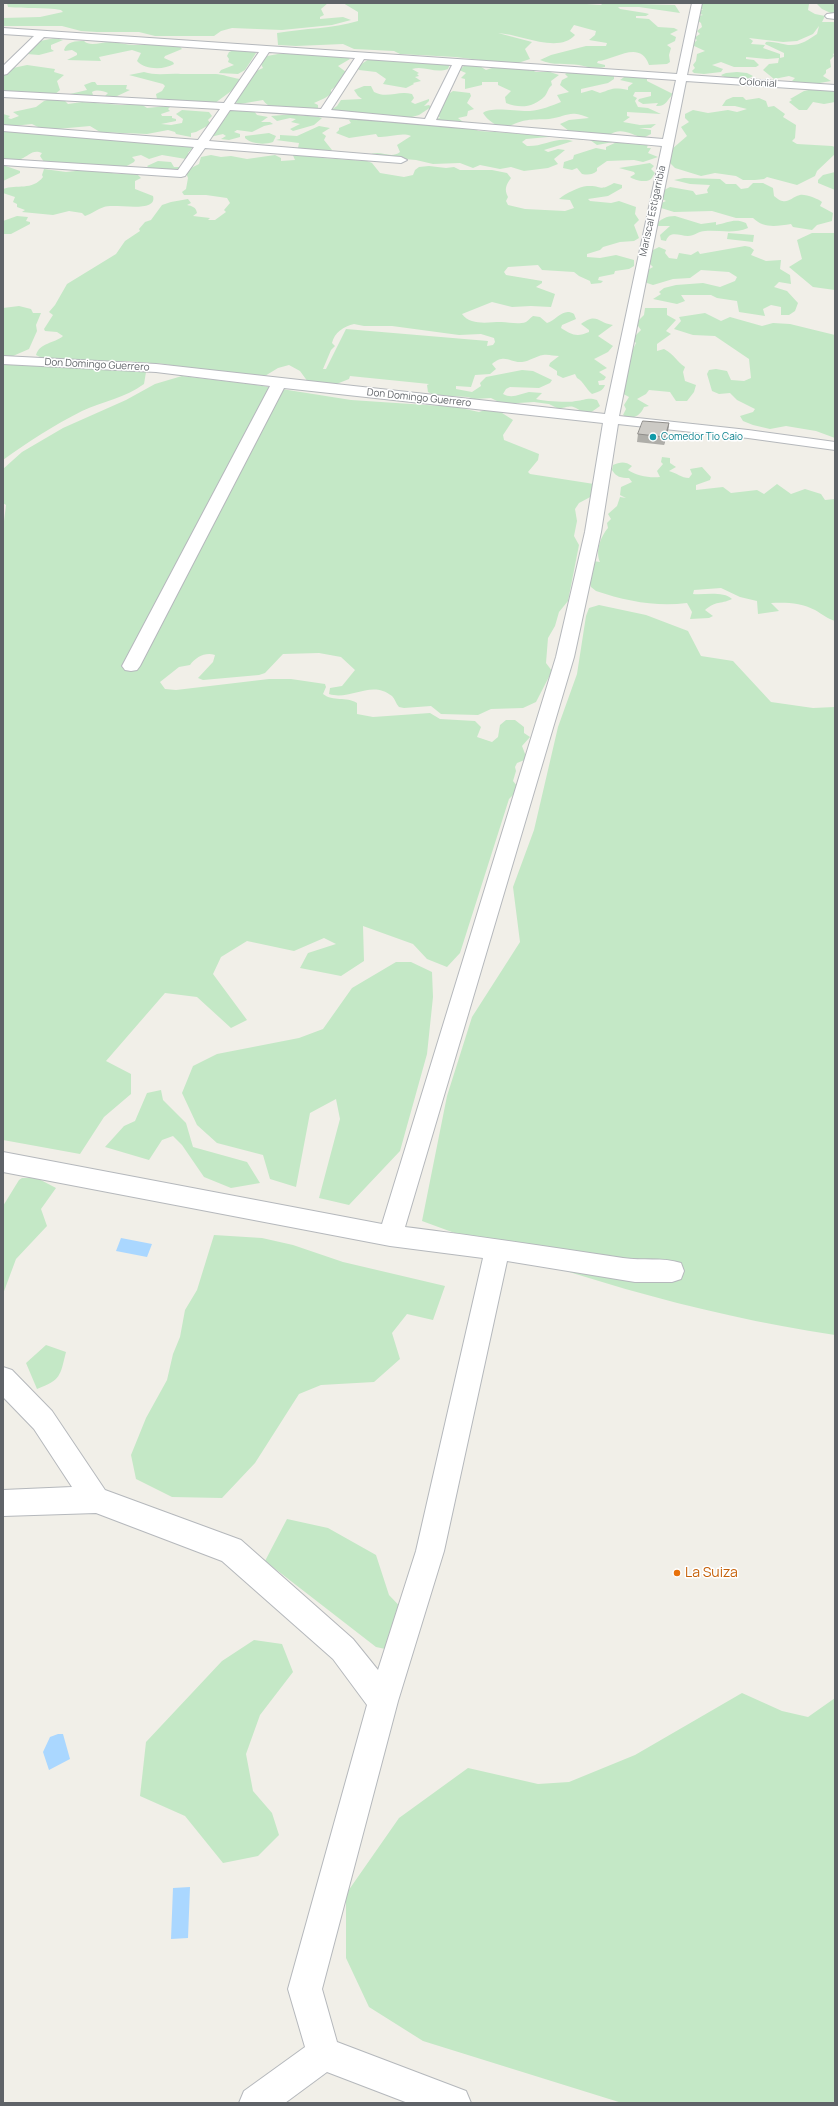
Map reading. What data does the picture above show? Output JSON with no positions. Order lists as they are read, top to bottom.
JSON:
{
  "streets": {
    "street": ["Colonial", "Mariscal Estigarribia", "Don Domingo Guerrero"]
  },
  "crossings": [
    ["Colonial", "Mariscal Estigarribia"],
    ["Mariscal Estigarribia", "Don Domingo Guerrero"]
  ],
  "places": ["Comedor Tio Caio", "La Suiza"]
}
